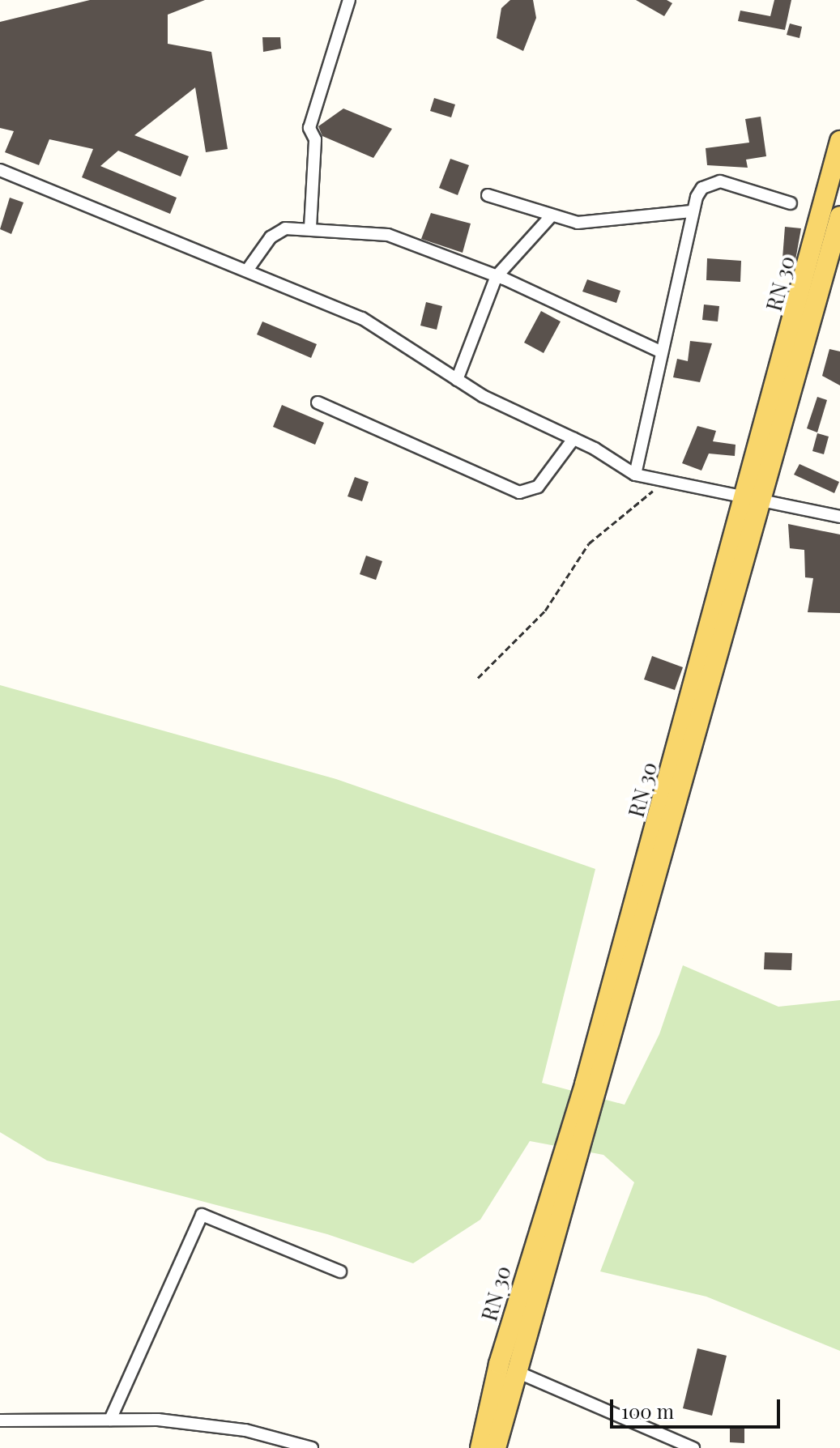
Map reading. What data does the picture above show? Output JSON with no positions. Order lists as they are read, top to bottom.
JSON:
{
  "streets": {
    "main road": ["RN 30"]
  },
  "scale_bar": "100 m"
}
